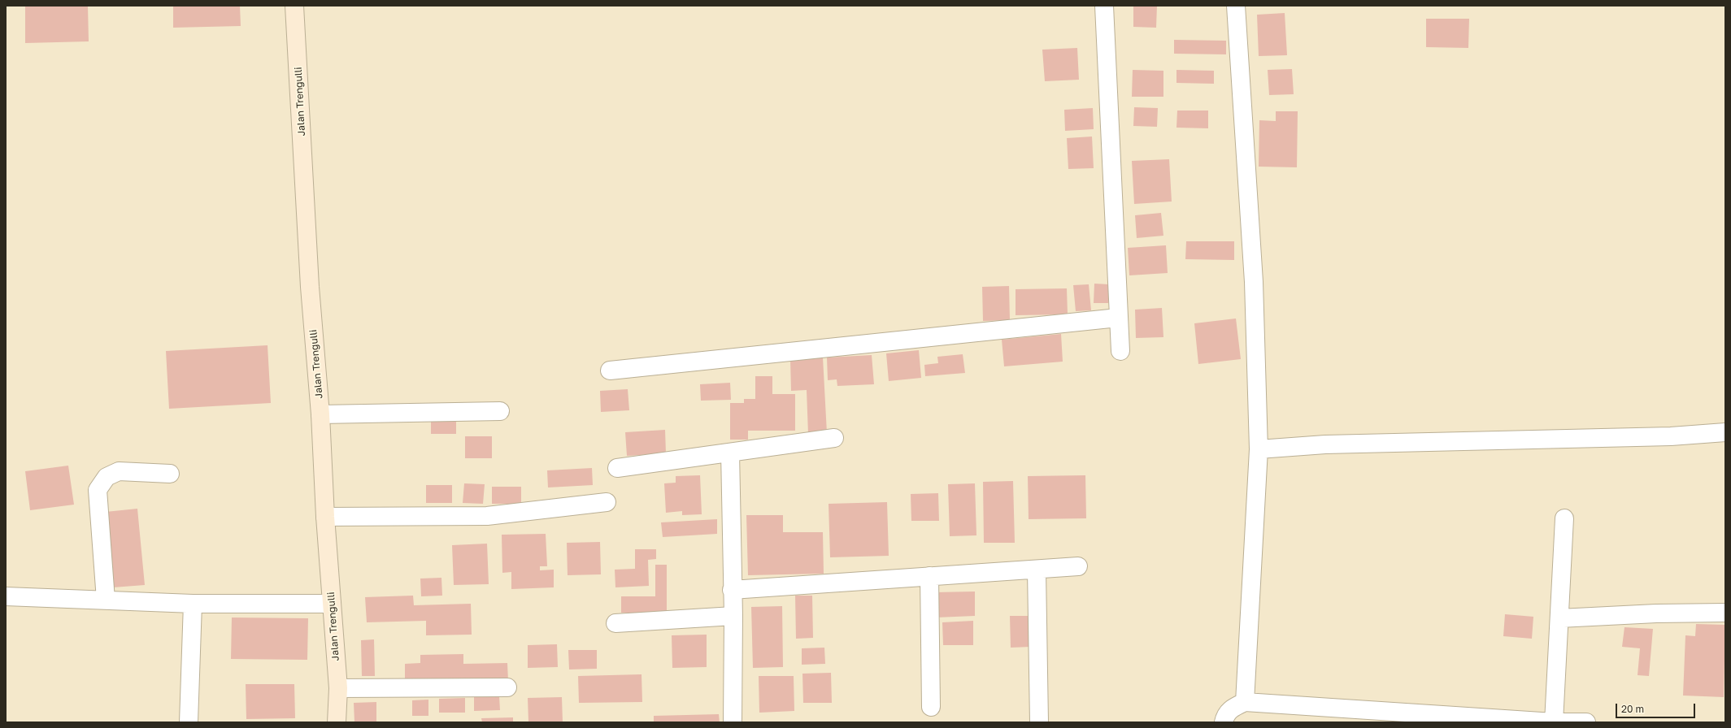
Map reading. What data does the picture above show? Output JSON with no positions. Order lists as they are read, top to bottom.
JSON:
{
  "streets": {
    "main road": ["Jalan Trengulli"]
  },
  "scale_bar": "20 m"
}
